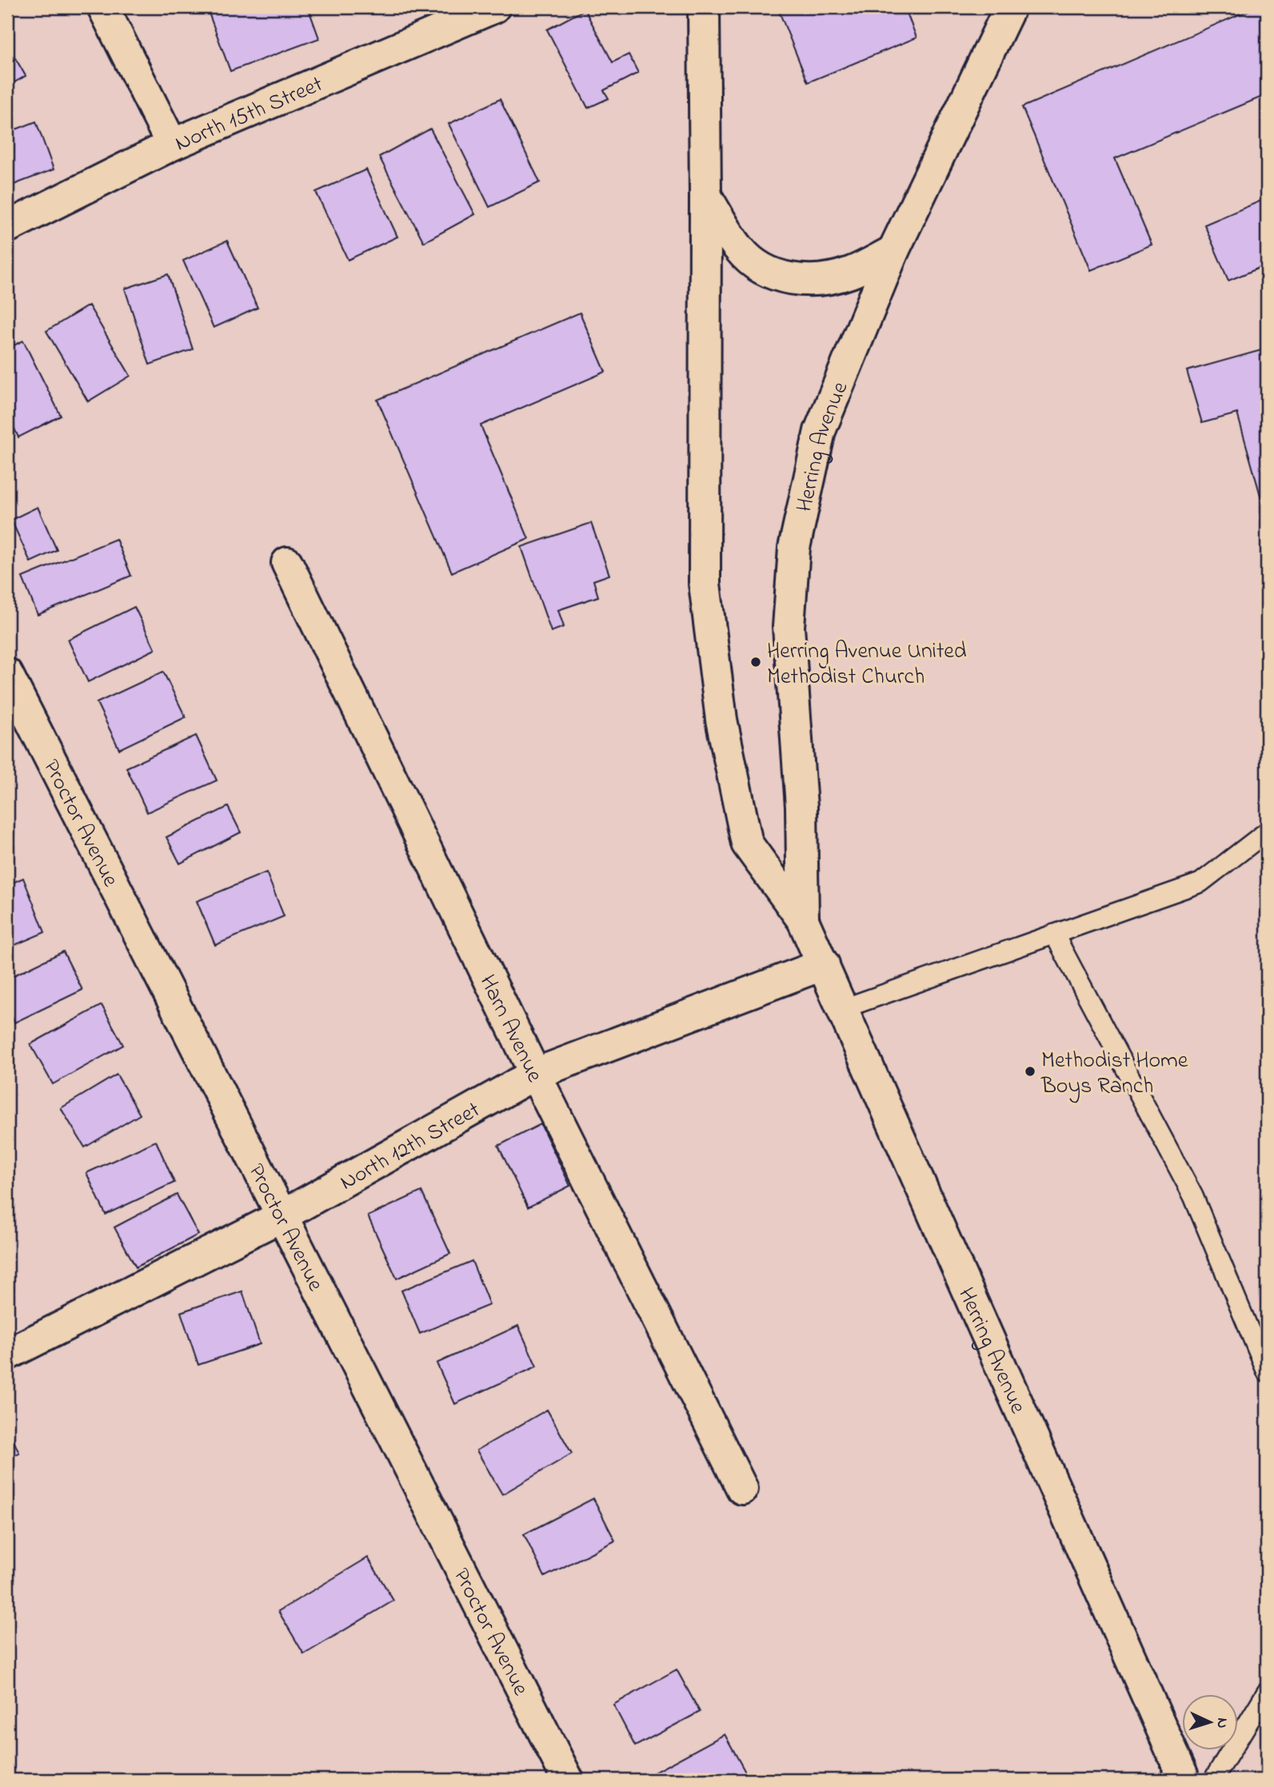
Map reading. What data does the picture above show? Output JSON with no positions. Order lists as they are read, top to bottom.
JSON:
{
  "streets": {
    "street": [
      "North 15th Street",
      "Herring Avenue",
      "Proctor Avenue",
      "Harn Avenue",
      "North 12th Street"
    ]
  },
  "crossings": [
    ["Herring Avenue", "North 12th Street"],
    ["Proctor Avenue", "North 12th Street"],
    ["Harn Avenue", "North 12th Street"]
  ],
  "places": ["Herring Avenue United Methodist Church", "Methodist Home Boys Ranch"],
  "north": "right"
}
